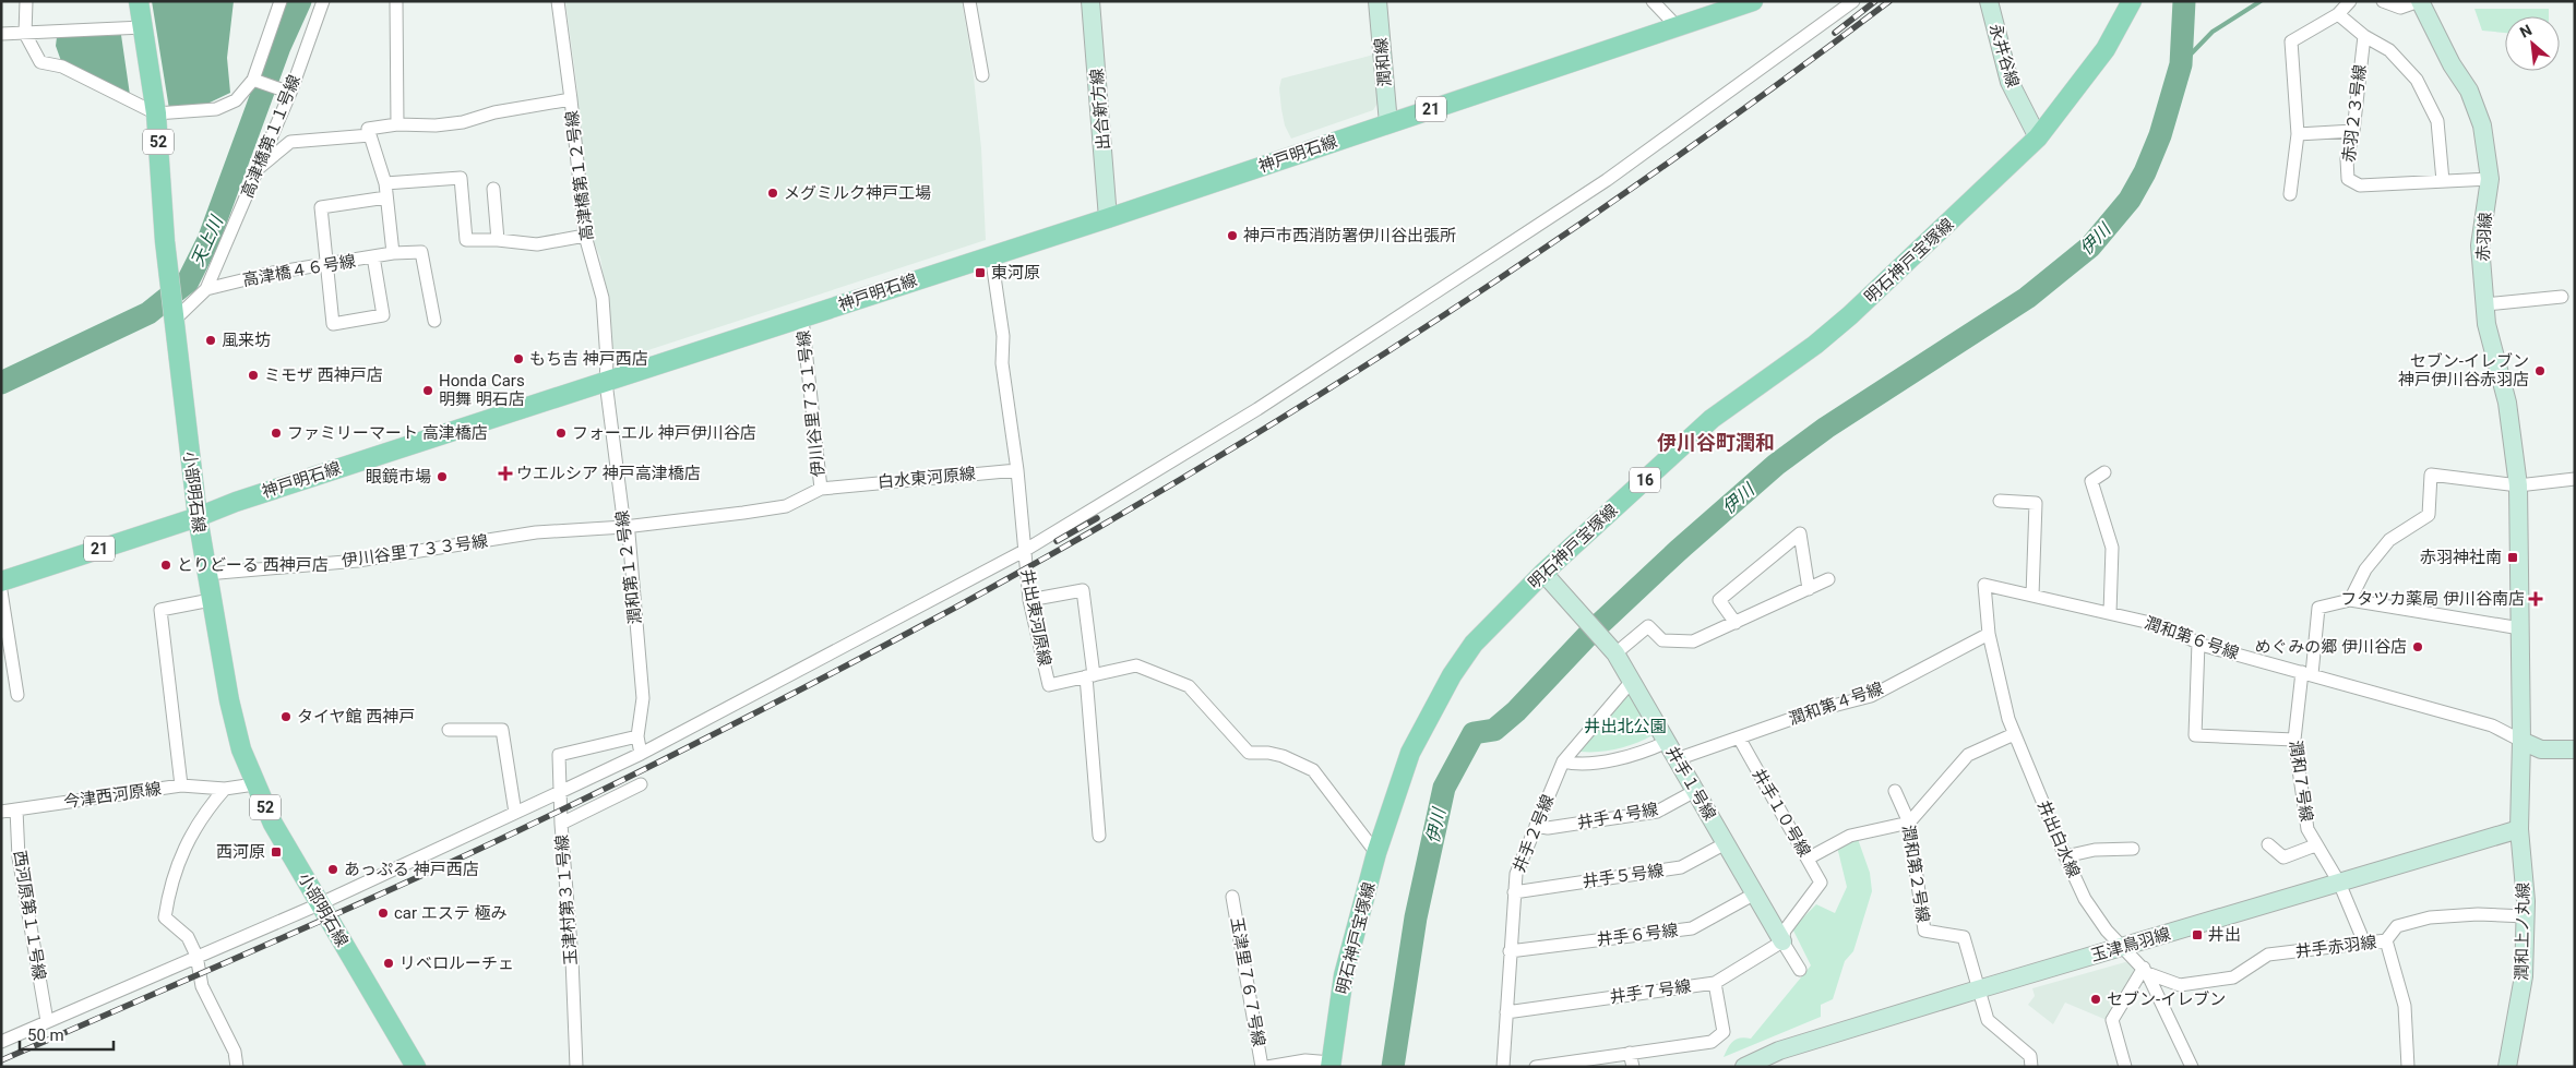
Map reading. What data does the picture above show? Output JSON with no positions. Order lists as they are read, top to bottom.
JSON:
{
  "streets": {
    "main road": [
      "21",
      "52",
      "神戸明石線",
      "明石神戸宝塚線",
      "16",
      "小部明石線"
    ],
    "street": [
      "永井谷線",
      "潤和線",
      "出合新方線",
      "赤羽２３号線",
      "高津橋第１１号線",
      "高津橋第１２号線",
      "赤羽線",
      "高津橋４６号線",
      "伊川谷里７３１号線",
      "白水東河原線",
      "伊川谷里７３３号線",
      "潤和第１２号線",
      "井出東河原線",
      "潤和第６号線",
      "潤和第４号線",
      "潤和７号線",
      "井手１号線",
      "今津西河原線",
      "井手１０号線",
      "井手４号線",
      "井手２号線",
      "井出白水線",
      "潤和第２号線",
      "井手５号線",
      "玉津村第３１号線",
      "西河原第１１号線",
      "潤和上ノ丸線",
      "井手６号線",
      "玉津鳥羽線",
      "井手赤羽線",
      "玉津里７６７号線",
      "井手７号線"
    ]
  },
  "crossings": [
    ["永井谷線", "明石神戸宝塚線"],
    ["潤和線", "神戸明石線"],
    ["出合新方線", "神戸明石線"],
    ["赤羽２３号線", "赤羽線"],
    ["高津橋第１１号線", "高津橋４６号線"],
    ["高津橋第１１号線", "小部明石線"],
    ["神戸明石線", "高津橋第１２号線"],
    ["神戸明石線", "伊川谷里７３１号線"],
    ["神戸明石線", "小部明石線"],
    ["神戸明石線", "潤和第１２号線"],
    ["高津橋第１２号線", "潤和第１２号線"],
    ["赤羽線", "潤和上ノ丸線"],
    ["明石神戸宝塚線", "井出東河原線"],
    ["明石神戸宝塚線", "井手１号線"],
    ["伊川谷里７３１号線", "白水東河原線"],
    ["白水東河原線", "伊川谷里７３３号線"],
    ["白水東河原線", "潤和第１２号線"],
    ["白水東河原線", "井出東河原線"],
    ["小部明石線", "伊川谷里７３３号線"],
    ["小部明石線", "今津西河原線"],
    ["伊川谷里７３３号線", "潤和第１２号線"],
    ["潤和第６号線", "潤和７号線"],
    ["潤和第６号線", "井出白水線"],
    ["潤和第６号線", "潤和上ノ丸線"],
    ["潤和第４号線", "井手１０号線"],
    ["潤和第４号線", "井出白水線"],
    ["潤和７号線", "玉津鳥羽線"],
    ["潤和７号線", "井手赤羽線"],
    ["井手１号線", "井手１０号線"],
    ["井手１号線", "井手４号線"],
    ["井手１号線", "井手２号線"],
    ["井手１号線", "井手５号線"],
    ["井手１号線", "井手６号線"],
    ["井手１号線", "井手７号線"],
    ["今津西河原線", "西河原第１１号線"],
    ["井手１０号線", "井手７号線"],
    ["井手４号線", "井手２号線"],
    ["井手２号線", "井手５号線"],
    ["井手２号線", "井手６号線"],
    ["井手２号線", "井手７号線"],
    ["井出白水線", "玉津鳥羽線"],
    ["井出白水線", "井手赤羽線"],
    ["潤和第２号線", "玉津鳥羽線"],
    ["潤和上ノ丸線", "玉津鳥羽線"],
    ["潤和上ノ丸線", "井手赤羽線"]
  ],
  "districts": ["伊川谷町潤和"],
  "water": ["伊川", "天上川"],
  "parks": ["井出北公園"],
  "places": {
    "other": [
      "メグミルク神戸工場",
      "神戸市西消防署伊川谷出張所",
      "風来坊",
      "もち吉 神戸西店",
      "セブン-イレブン 神戸伊川谷赤羽店",
      "ミモザ 西神戸店",
      "Honda Cars 明舞 明石店",
      "ファミリーマート 高津橋店",
      "フォーエル 神戸伊川谷店",
      "眼鏡市場",
      "とりどーる 西神戸店",
      "めぐみの郷 伊川谷店",
      "タイヤ館 西神戸",
      "あっぷる 神戸西店",
      "car エステ 極み",
      "リベロルーチェ",
      "セブン-イレブン"
    ],
    "transit": [
      "東河原",
      "赤羽神社南",
      "西河原",
      "井出"
    ],
    "health": ["ウエルシア 神戸高津橋店", "フタツカ薬局 伊川谷南店"]
  },
  "scale_bar": "50 m",
  "north": "top left"
}
